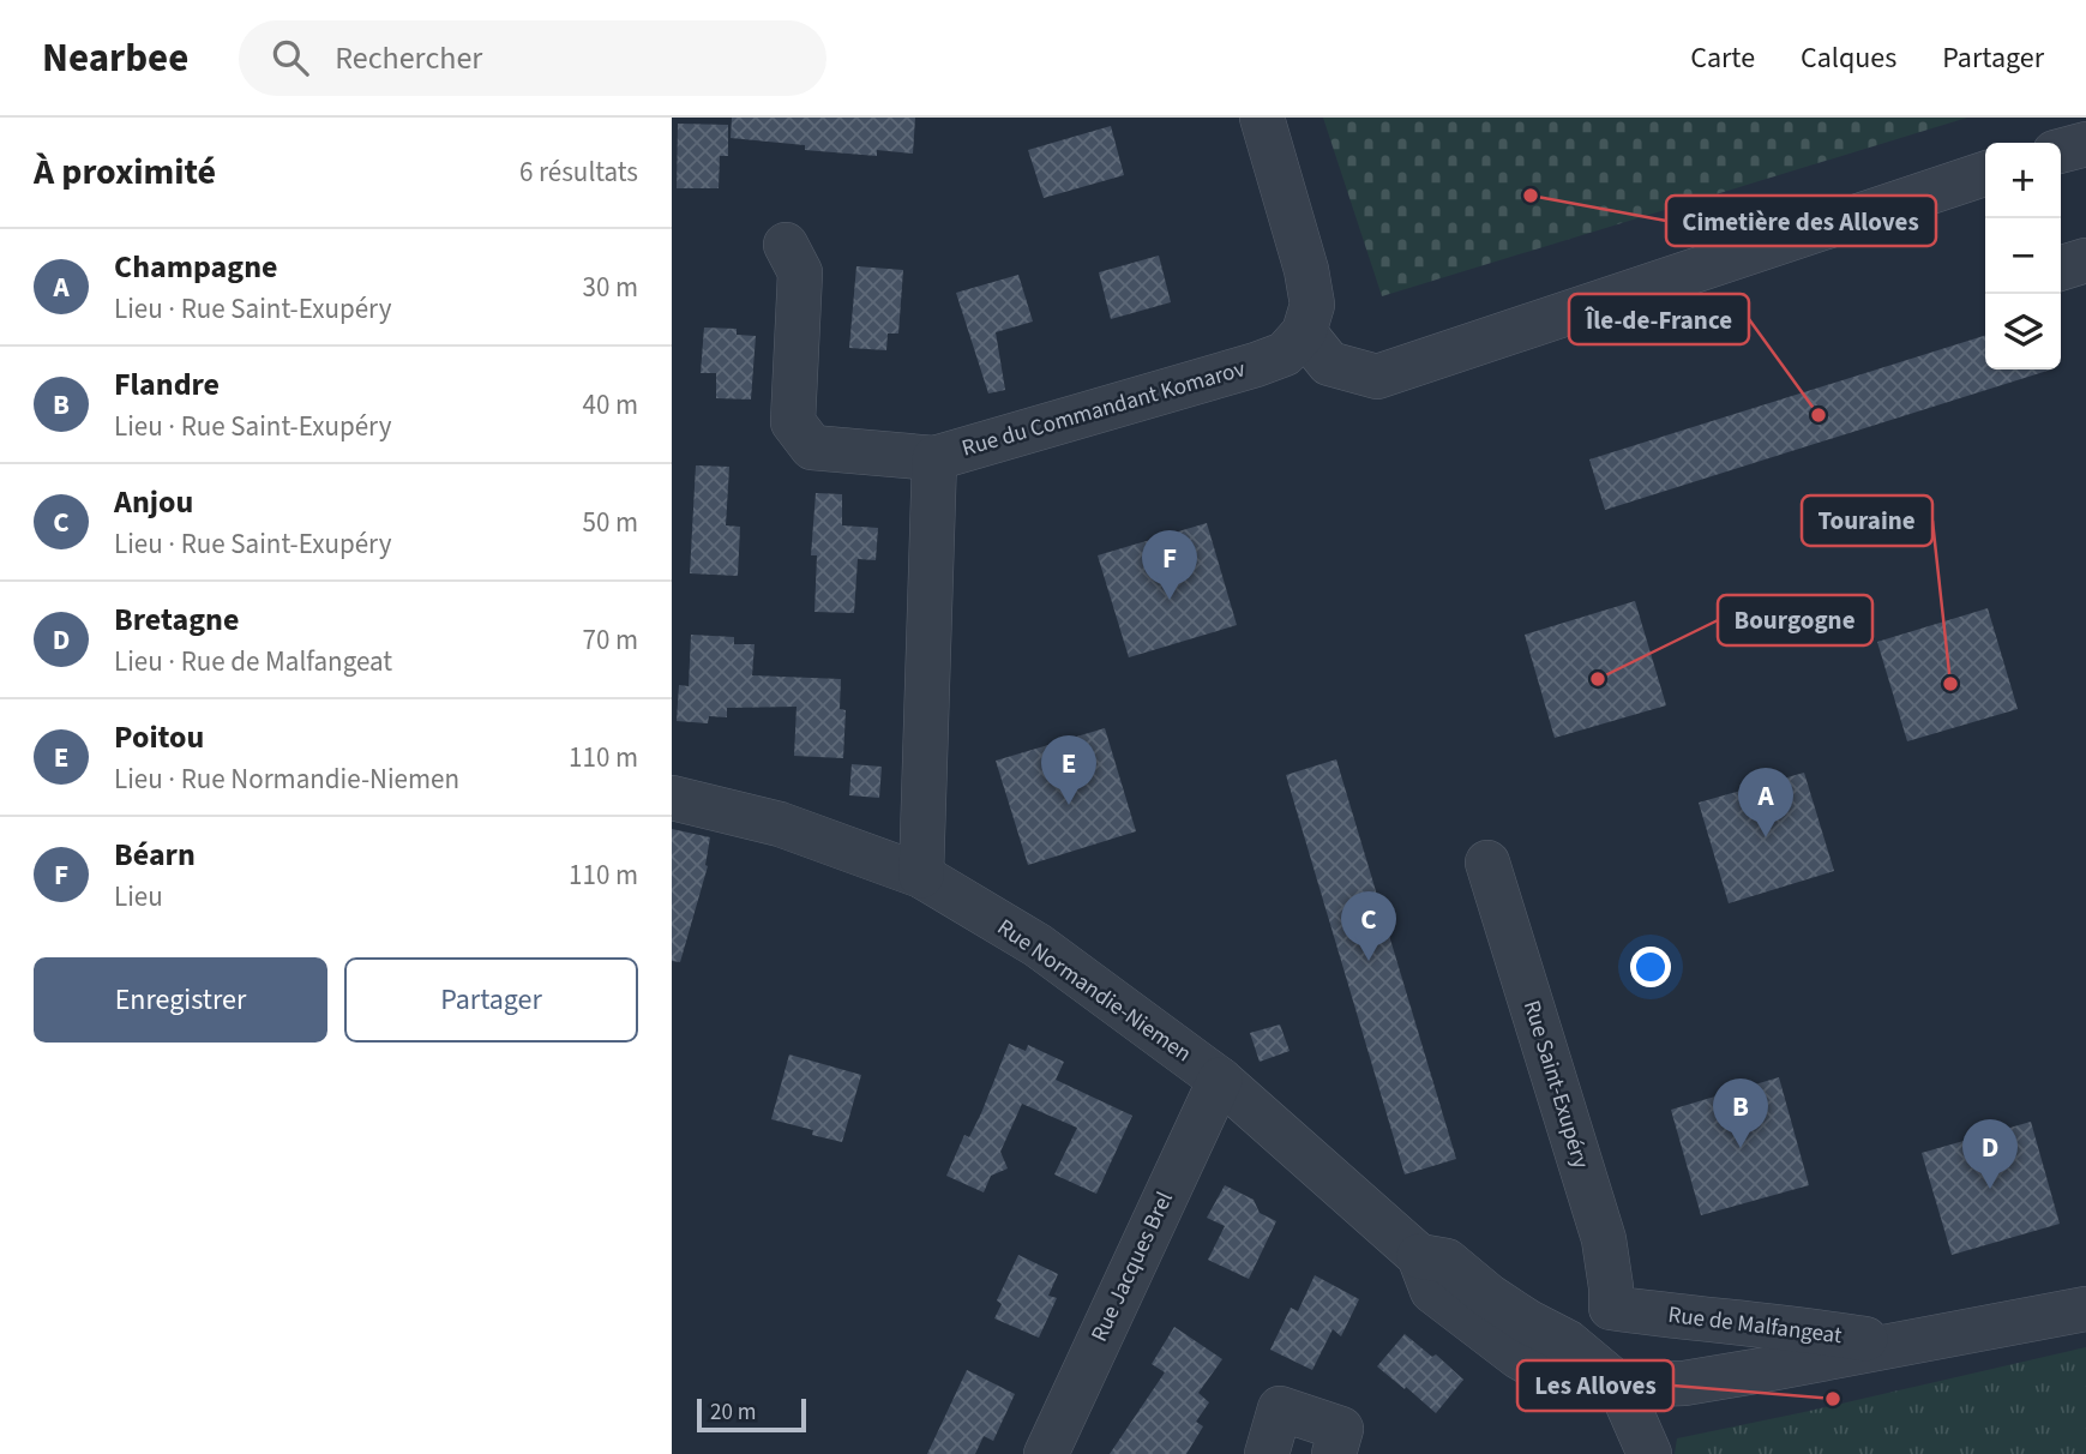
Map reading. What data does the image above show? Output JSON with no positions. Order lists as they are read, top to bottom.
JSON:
{
  "streets": {
    "street": [
      "Rue du Commandant Komarov",
      "Rue Normandie-Niemen",
      "Rue Saint-Exupéry",
      "Rue Jacques Brel",
      "Rue de Malfangeat"
    ]
  },
  "crossings": [
    ["Rue du Commandant Komarov", "Rue Normandie-Niemen"],
    ["Rue Normandie-Niemen", "Rue Jacques Brel"],
    ["Rue Normandie-Niemen", "Rue de Malfangeat"],
    ["Rue Saint-Exupéry", "Rue de Malfangeat"]
  ],
  "places": [
    "Cimetière des Alloves",
    "Île-de-France",
    "Bourgogne",
    "Touraine",
    "Les Alloves"
  ],
  "scale_bar": "20 m",
  "page": {
    "header": "Nearbee",
    "search": "Rechercher",
    "nav": ["Carte", "Calques", "Partager"],
    "heading": ["À proximité", "6 résultats"],
    "map_buttons": ["+", "−"],
    "list": [
      {
        "mark": "A",
        "name": "Champagne",
        "note": "Lieu · Rue Saint-Exupéry",
        "value": "30 m"
      },
      {
        "mark": "B",
        "name": "Flandre",
        "note": "Lieu · Rue Saint-Exupéry",
        "value": "40 m"
      },
      {
        "mark": "C",
        "name": "Anjou",
        "note": "Lieu · Rue Saint-Exupéry",
        "value": "50 m"
      },
      {
        "mark": "D",
        "name": "Bretagne",
        "note": "Lieu · Rue de Malfangeat",
        "value": "70 m"
      },
      {
        "mark": "E",
        "name": "Poitou",
        "note": "Lieu · Rue Normandie-Niemen",
        "value": "110 m"
      },
      {
        "mark": "F",
        "name": "Béarn",
        "note": "Lieu",
        "value": "110 m"
      }
    ],
    "pins": [
      "F",
      "E",
      "A",
      "C",
      "B",
      "D"
    ],
    "buttons": ["Enregistrer", "Partager"],
    "scale": "20 m"
  }
}
